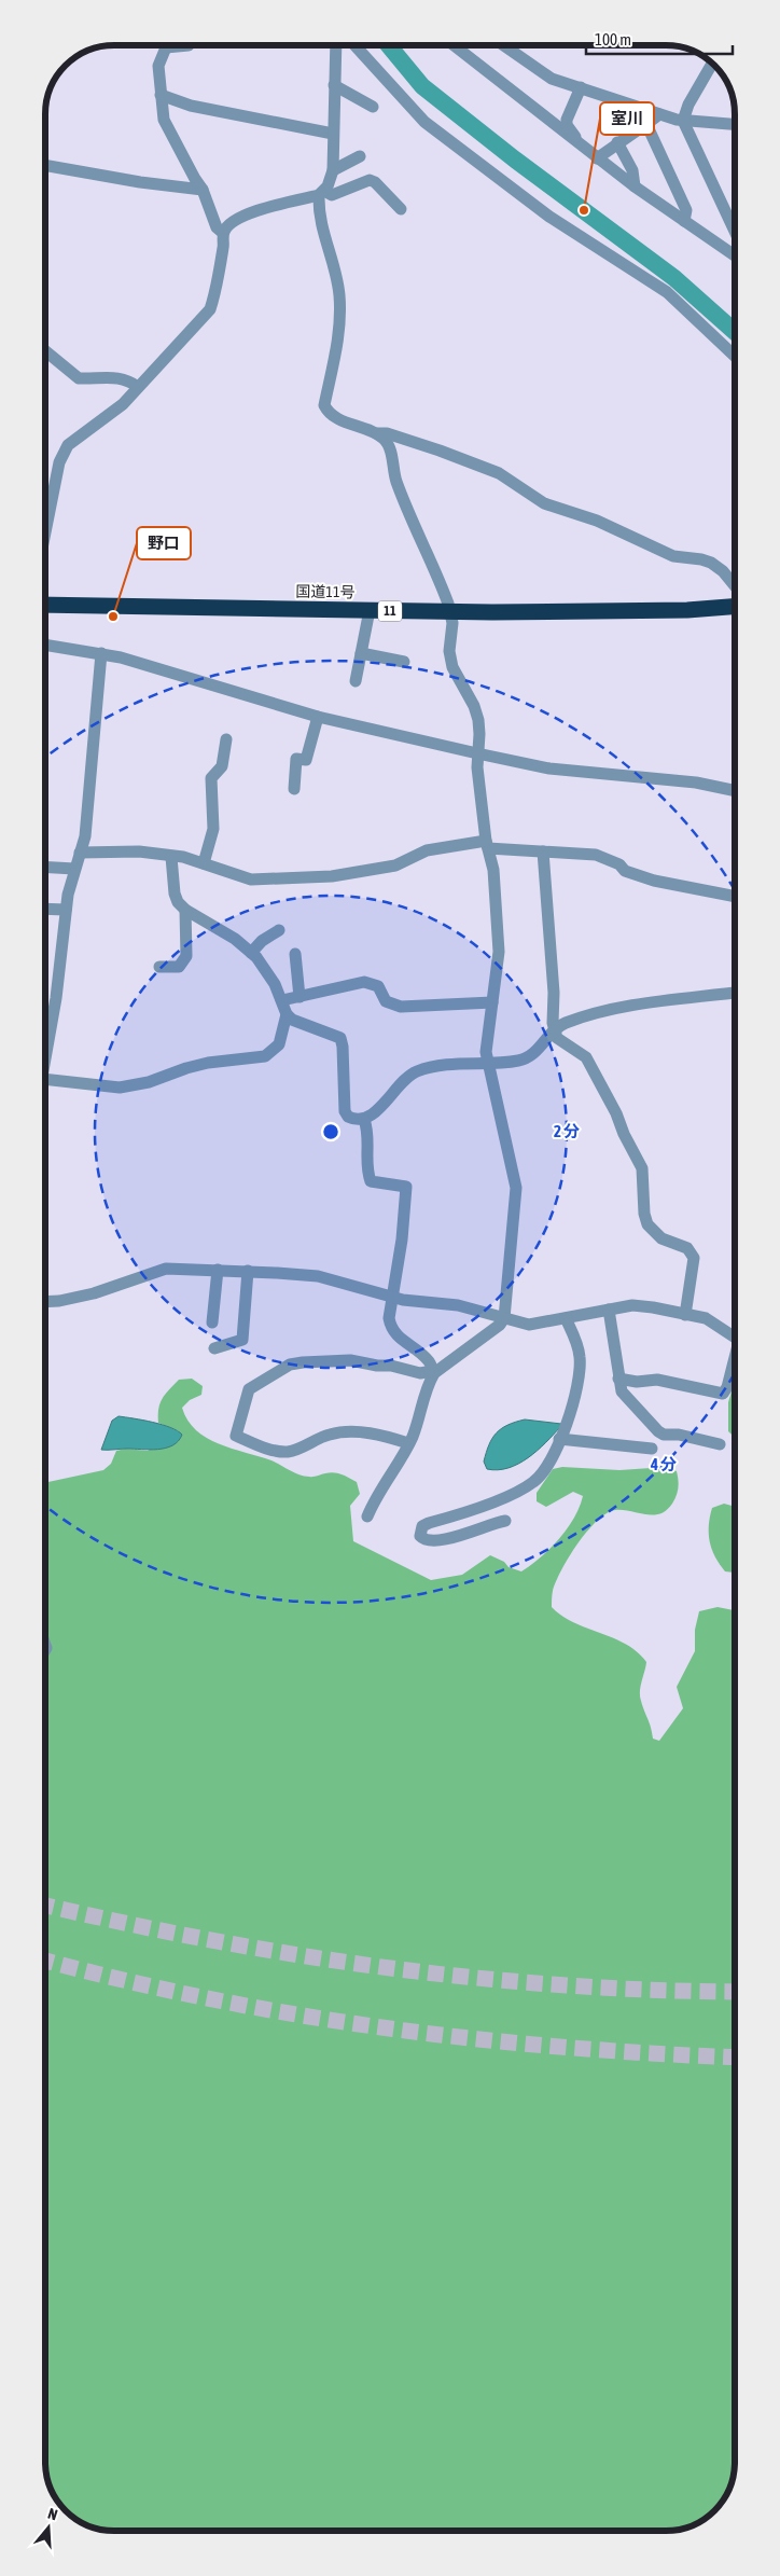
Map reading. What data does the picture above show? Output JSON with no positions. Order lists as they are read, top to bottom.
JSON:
{
  "streets": {
    "highway": ["国道11号", "11"]
  },
  "places": ["室川", "野口"],
  "scale_bar": "100 m",
  "north": "top",
  "rings": ["2 分", "4 分"]
}
